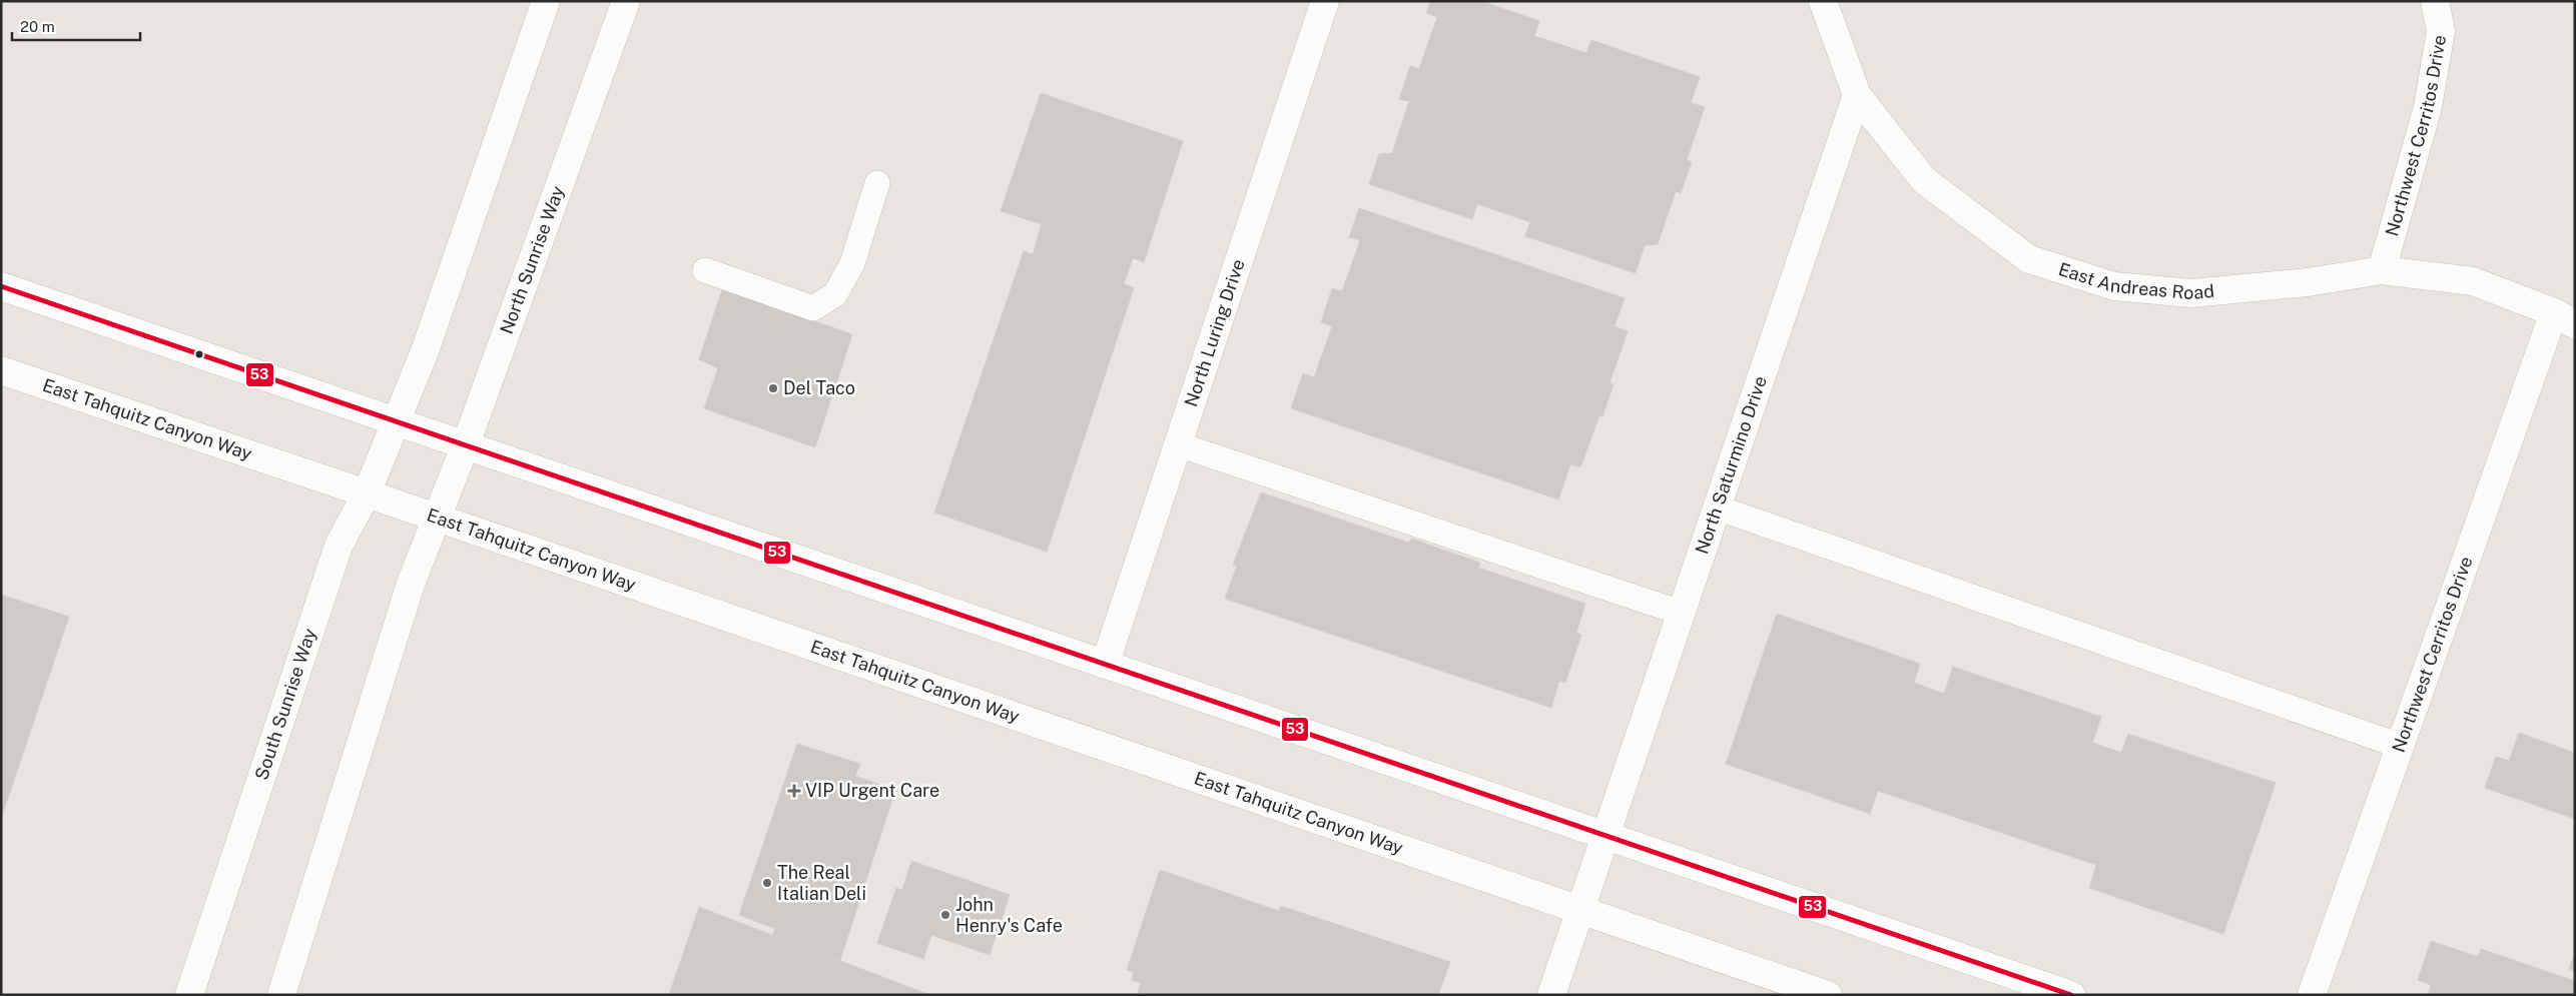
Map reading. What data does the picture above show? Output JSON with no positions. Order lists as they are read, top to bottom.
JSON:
{
  "streets": {
    "main road": [
      "Northwest Cerritos Drive",
      "North Sunrise Way",
      "East Andreas Road",
      "North Luring Drive",
      "East Tahquitz Canyon Way",
      "North Saturmino Drive",
      "South Sunrise Way"
    ]
  },
  "crossings": [
    ["Northwest Cerritos Drive", "East Andreas Road"],
    ["North Sunrise Way", "East Tahquitz Canyon Way"],
    ["East Andreas Road", "North Saturmino Drive"],
    ["East Tahquitz Canyon Way", "North Saturmino Drive"],
    ["East Tahquitz Canyon Way", "South Sunrise Way"]
  ],
  "places": {
    "other": ["Del Taco", "The Real Italian Deli", "John Henry's Cafe"],
    "health": ["VIP Urgent Care"]
  },
  "lines": ["transit line 53"],
  "scale_bar": "20 m"
}
